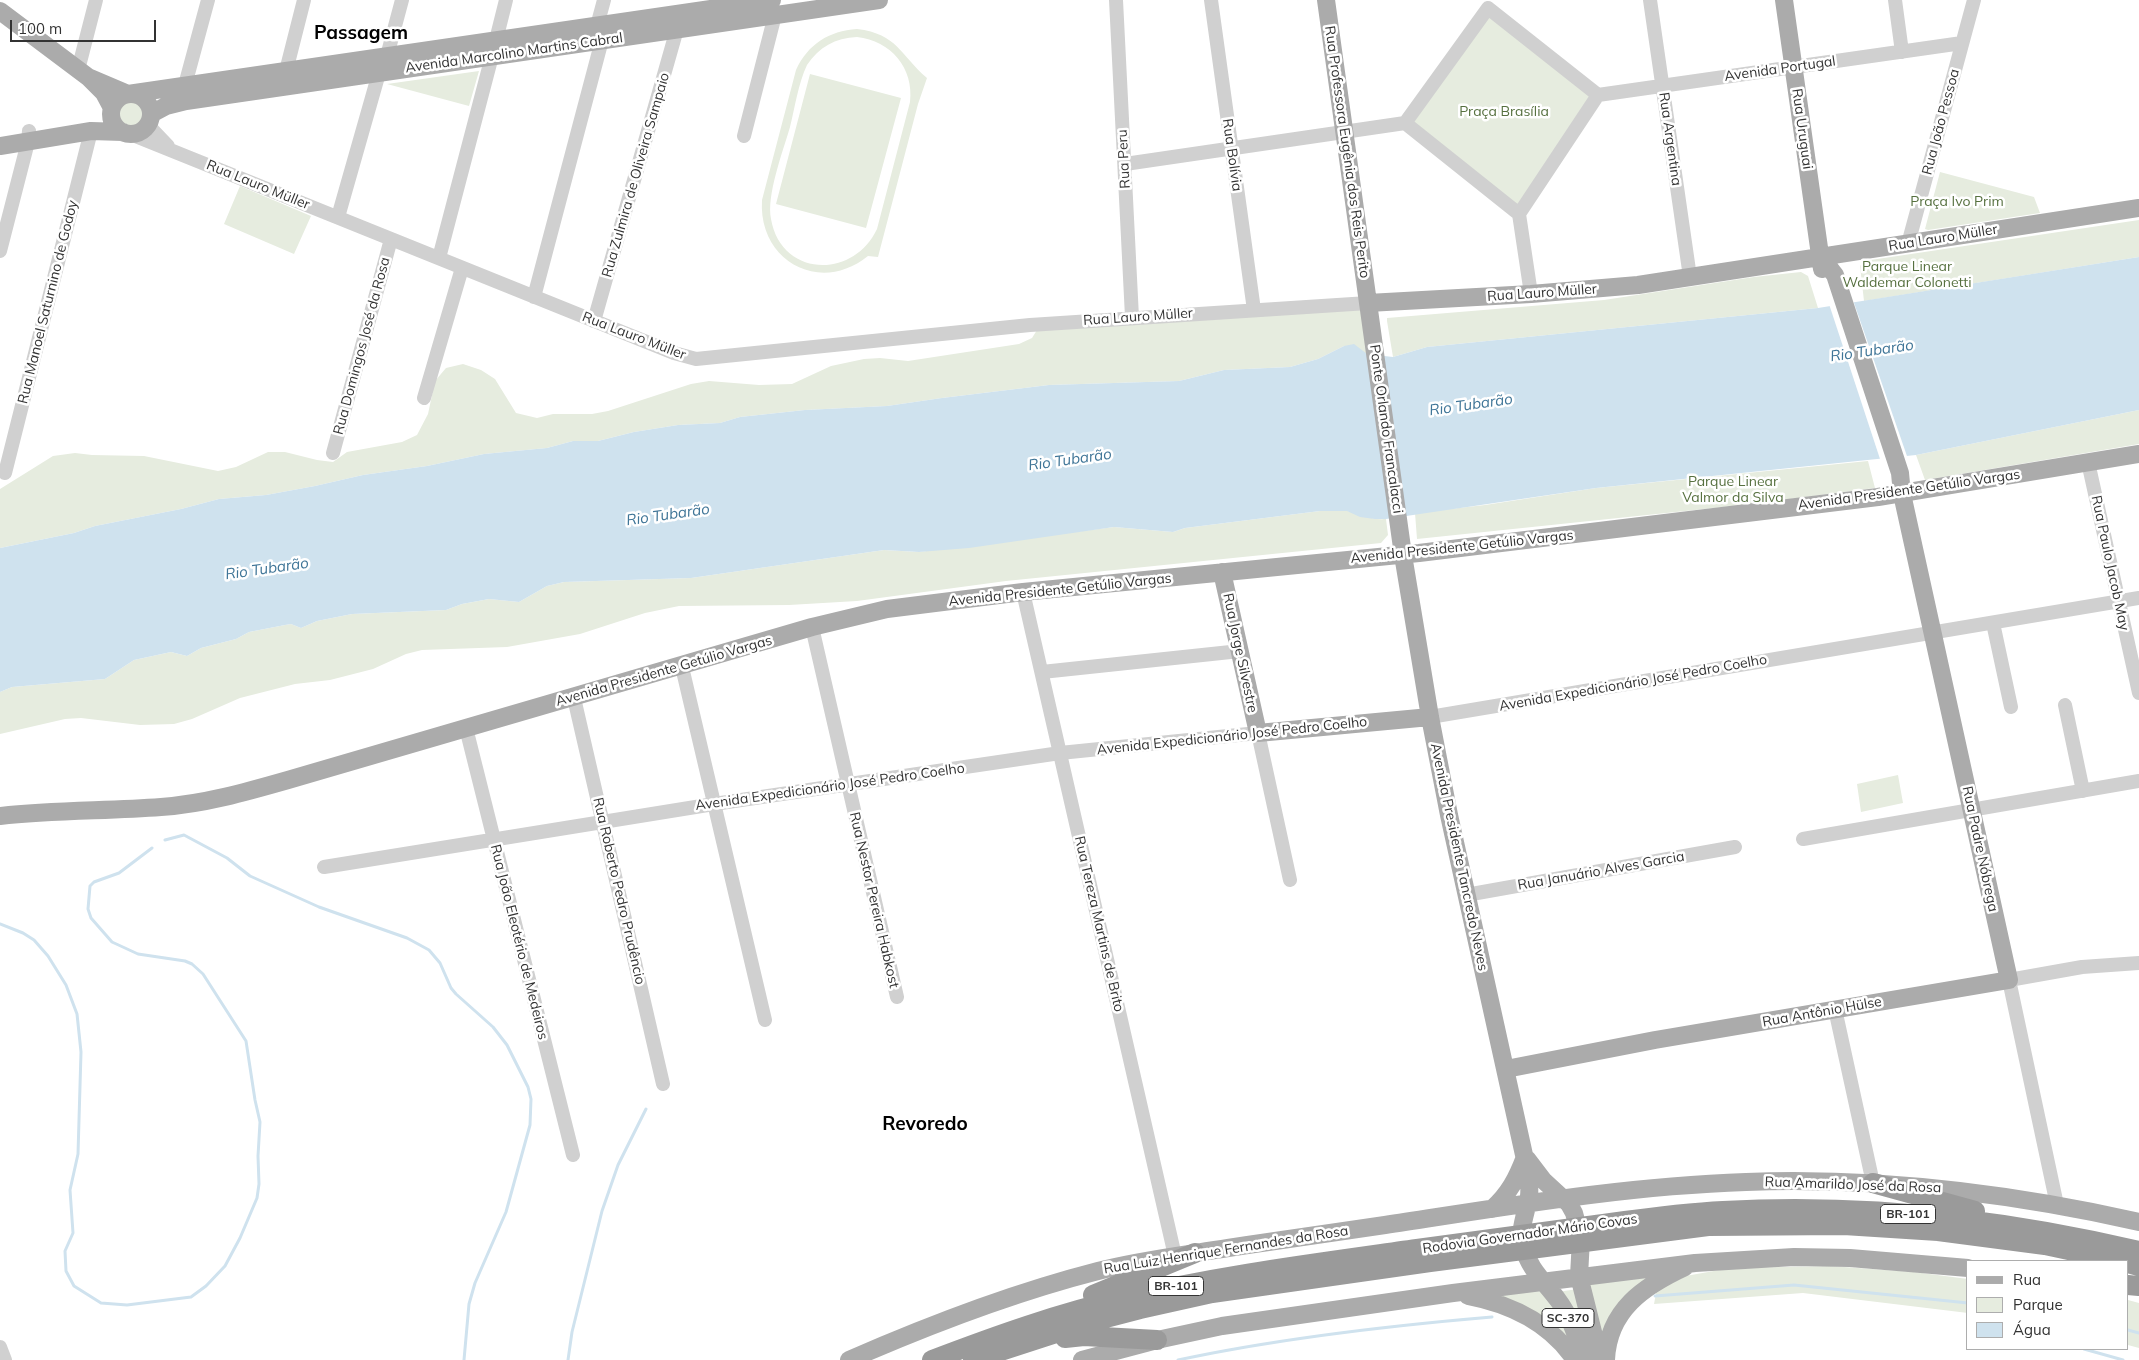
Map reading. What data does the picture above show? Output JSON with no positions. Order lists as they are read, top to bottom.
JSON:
{
  "streets": {
    "highway": ["BR-101", "Rodovia Governador Mário Covas"],
    "main road": [
      "Avenida Marcolino Martins Cabral",
      "Rua Uruguai",
      "Rua Professora Eugênia dos Reis Perito",
      "Rua Lauro Müller",
      "Ponte Orlando Francalacci",
      "Avenida Presidente Getúlio Vargas",
      "Rua Jorge Silvestre",
      "Avenida Expedicionário José Pedro Coelho",
      "Rua Padre Nóbrega",
      "Avenida Presidente Tancredo Neves",
      "Rua Antônio Hülse",
      "Rua Amarildo José da Rosa",
      "Rua Luiz Henrique Fernandes da Rosa",
      "SC-370"
    ],
    "street": [
      "Avenida Portugal",
      "Rua João Pessoa",
      "Rua Argentina",
      "Rua Bolívia",
      "Rua Peru",
      "Rua Zulmira de Oliveira Sampaio",
      "Rua Manoel Saturnino de Godoy",
      "Rua Domingos José da Rosa",
      "Rua Paulo Jacob May",
      "Rua Januário Alves Garcia",
      "Rua Roberto Pedro Prudêncio",
      "Rua Nestor Pereira Habkost",
      "Rua Tereza Martins de Brito",
      "Rua João Eleotério de Medeiros"
    ]
  },
  "crossings": [
    ["Avenida Marcolino Martins Cabral", "Rua Zulmira de Oliveira Sampaio"],
    ["Avenida Marcolino Martins Cabral", "Rua Lauro Müller"],
    ["Avenida Portugal", "Rua João Pessoa"],
    ["Avenida Portugal", "Rua Uruguai"],
    ["Avenida Portugal", "Rua Argentina"],
    ["Rua João Pessoa", "Rua Lauro Müller"],
    ["Rua Uruguai", "Rua Lauro Müller"],
    ["Rua Uruguai", "Rua Padre Nóbrega"],
    ["Rua Argentina", "Rua Lauro Müller"],
    ["Rua Professora Eugênia dos Reis Perito", "Rua Lauro Müller"],
    ["Rua Professora Eugênia dos Reis Perito", "Ponte Orlando Francalacci"],
    ["Rua Bolívia", "Rua Lauro Müller"],
    ["Rua Peru", "Rua Lauro Müller"],
    ["Rua Zulmira de Oliveira Sampaio", "Rua Lauro Müller"],
    ["Rua Lauro Müller", "Rua Domingos José da Rosa"],
    ["Rua Lauro Müller", "Ponte Orlando Francalacci"],
    ["Ponte Orlando Francalacci", "Avenida Presidente Getúlio Vargas"],
    ["Ponte Orlando Francalacci", "Avenida Presidente Tancredo Neves"],
    ["Avenida Presidente Getúlio Vargas", "Rua Paulo Jacob May"],
    ["Avenida Presidente Getúlio Vargas", "Rua Jorge Silvestre"],
    ["Avenida Presidente Getúlio Vargas", "Rua Padre Nóbrega"],
    ["Avenida Presidente Getúlio Vargas", "Avenida Presidente Tancredo Neves"],
    ["Avenida Presidente Getúlio Vargas", "Rua Roberto Pedro Prudêncio"],
    ["Avenida Presidente Getúlio Vargas", "Rua Nestor Pereira Habkost"],
    ["Avenida Presidente Getúlio Vargas", "Rua Tereza Martins de Brito"],
    ["Avenida Presidente Getúlio Vargas", "Rua João Eleotério de Medeiros"],
    ["Rua Paulo Jacob May", "Avenida Expedicionário José Pedro Coelho"],
    ["Rua Jorge Silvestre", "Avenida Expedicionário José Pedro Coelho"],
    ["Avenida Expedicionário José Pedro Coelho", "Rua Padre Nóbrega"],
    ["Avenida Expedicionário José Pedro Coelho", "Avenida Presidente Tancredo Neves"],
    ["Avenida Expedicionário José Pedro Coelho", "Rua Roberto Pedro Prudêncio"],
    ["Avenida Expedicionário José Pedro Coelho", "Rua Nestor Pereira Habkost"],
    ["Avenida Expedicionário José Pedro Coelho", "Rua Tereza Martins de Brito"],
    ["Avenida Expedicionário José Pedro Coelho", "Rua João Eleotério de Medeiros"],
    ["Rua Padre Nóbrega", "Rua Antônio Hülse"],
    ["Rua Padre Nóbrega", "Rua Amarildo José da Rosa"],
    ["Avenida Presidente Tancredo Neves", "Rua Januário Alves Garcia"],
    ["Avenida Presidente Tancredo Neves", "Rua Antônio Hülse"],
    ["Avenida Presidente Tancredo Neves", "Rua Amarildo José da Rosa"],
    ["Avenida Presidente Tancredo Neves", "Rua Luiz Henrique Fernandes da Rosa"],
    ["Avenida Presidente Tancredo Neves", "SC-370"],
    ["Rua Tereza Martins de Brito", "Rua Luiz Henrique Fernandes da Rosa"],
    ["Rua Amarildo José da Rosa", "Rua Luiz Henrique Fernandes da Rosa"],
    ["Rua Amarildo José da Rosa", "SC-370"],
    ["Rua Luiz Henrique Fernandes da Rosa", "SC-370"]
  ],
  "districts": ["Passagem", "Revoredo"],
  "water": ["Rio Tubarão"],
  "parks": [
    "Praça Brasília",
    "Praça Ivo Prim",
    "Parque Linear Waldemar Colonetti",
    "Parque Linear Valmor da Silva"
  ],
  "legend": ["Rua", "Parque", "Água"],
  "scale_bar": "100 m"
}
